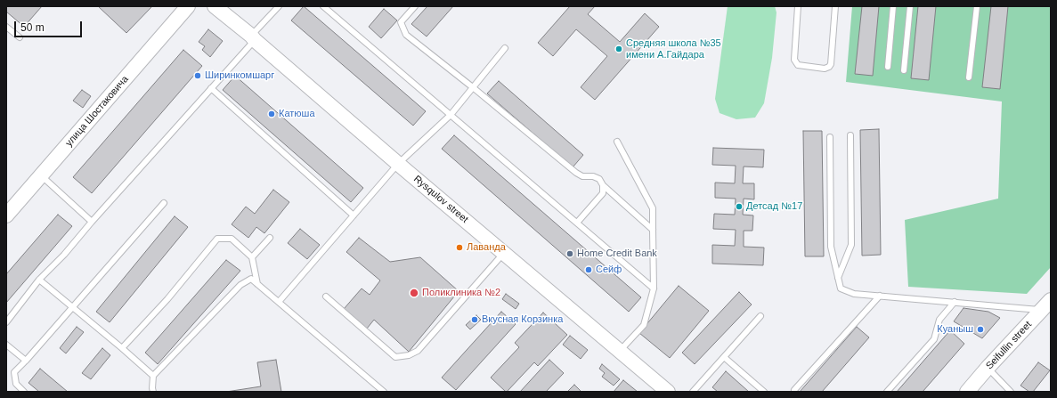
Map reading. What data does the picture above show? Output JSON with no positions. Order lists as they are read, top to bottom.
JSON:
{
  "streets": {
    "street": ["улица Шостаковича", "Rysqulov street", "Seifullin street"]
  },
  "places": [
    "Средняя школа №35 имени А.Гайдара",
    "Ширинкомшарг",
    "Катюша",
    "Детсад №17",
    "Лаванда",
    "Home Credit Bank",
    "Сейф",
    "Поликлиника №2",
    "Вкусная Корзинка",
    "Куаныш"
  ],
  "scale_bar": "50 m"
}
